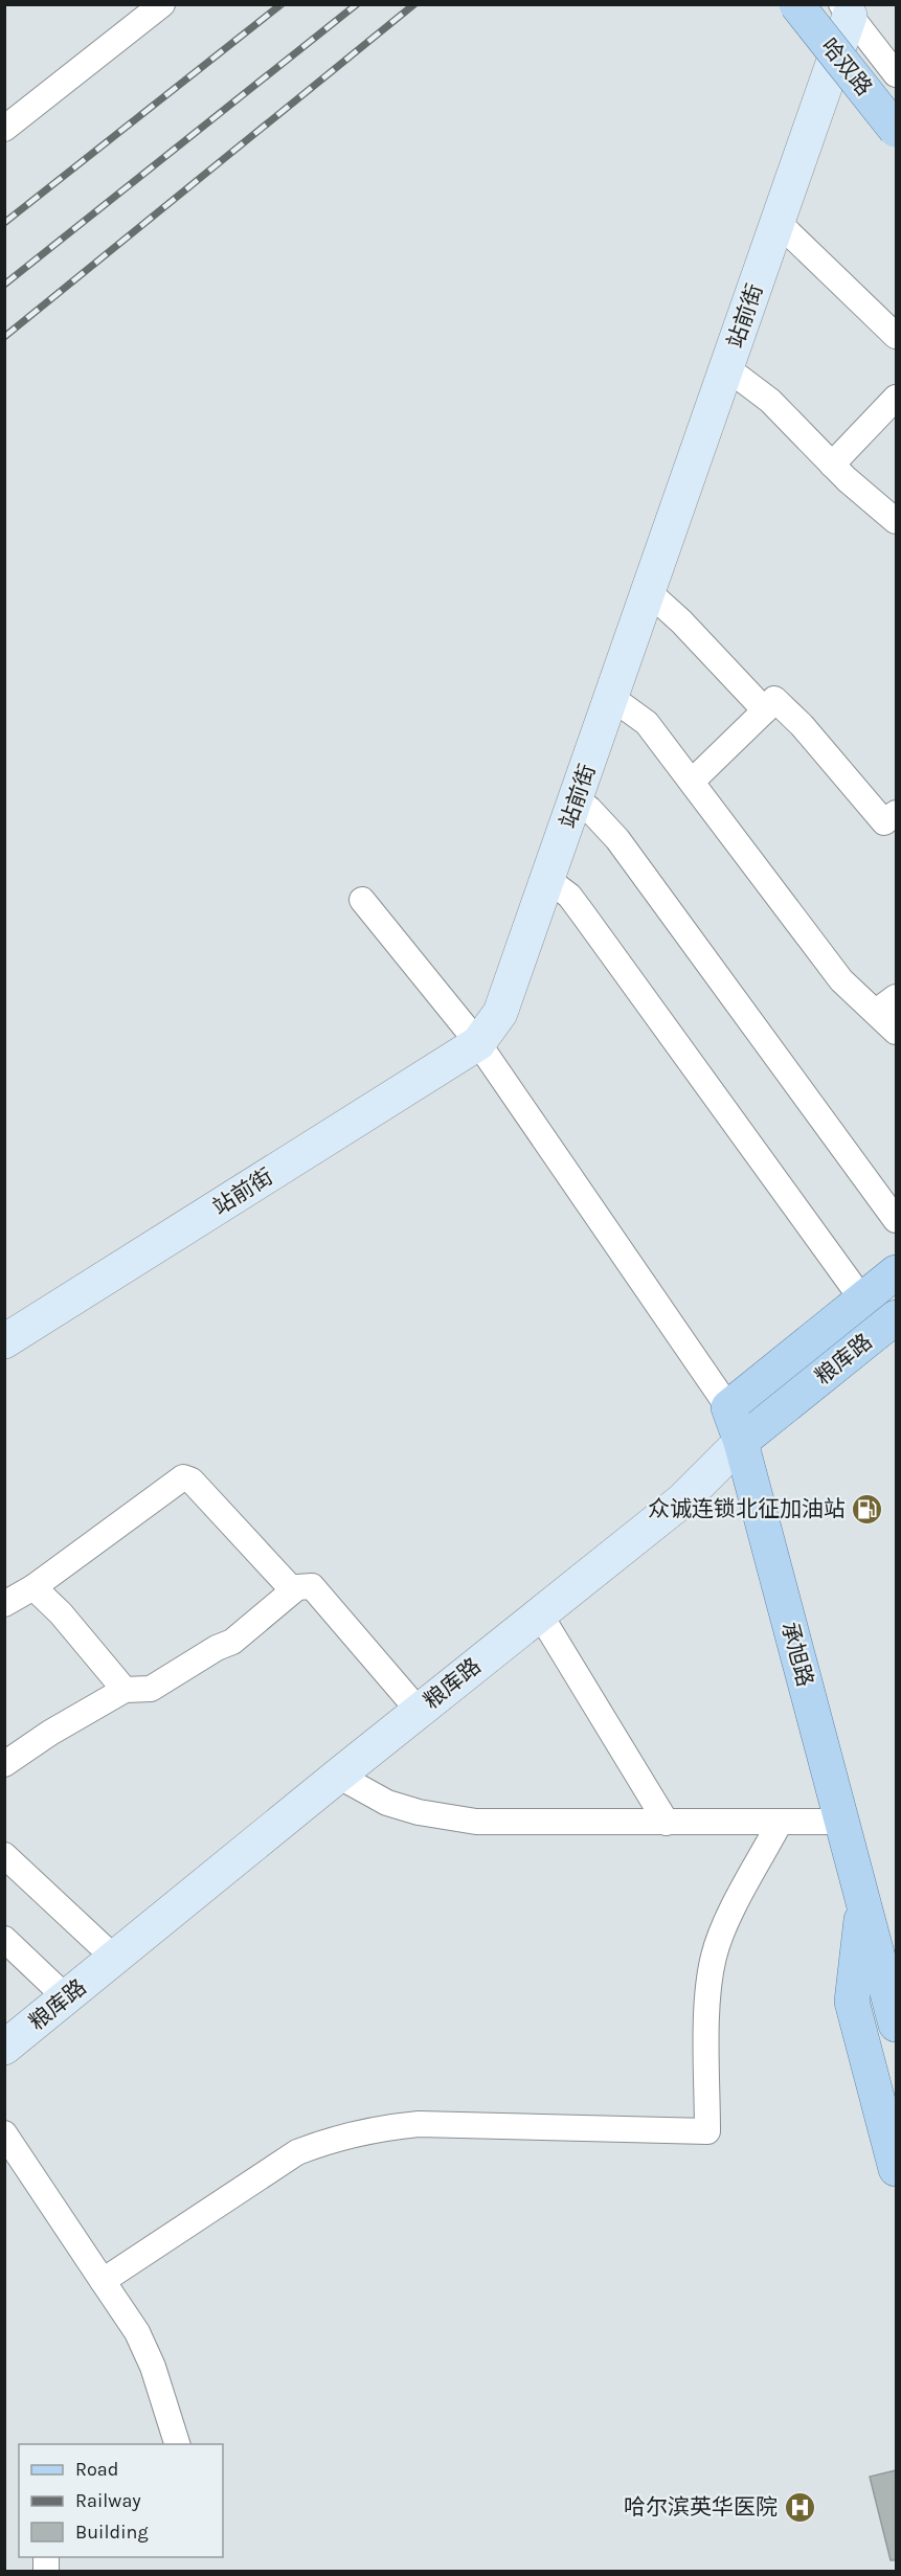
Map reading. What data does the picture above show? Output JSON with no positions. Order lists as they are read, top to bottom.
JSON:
{
  "streets": {
    "main road": ["哈双路", "粮库路", "承旭路"],
    "street": ["站前街"]
  },
  "crossings": [
    ["粮库路", "承旭路"]
  ],
  "places": {
    "fuel station": ["众诚连锁北征加油站"],
    "hospital": ["哈尔滨英华医院"]
  },
  "legend": ["Road", "Railway", "Building"]
}
